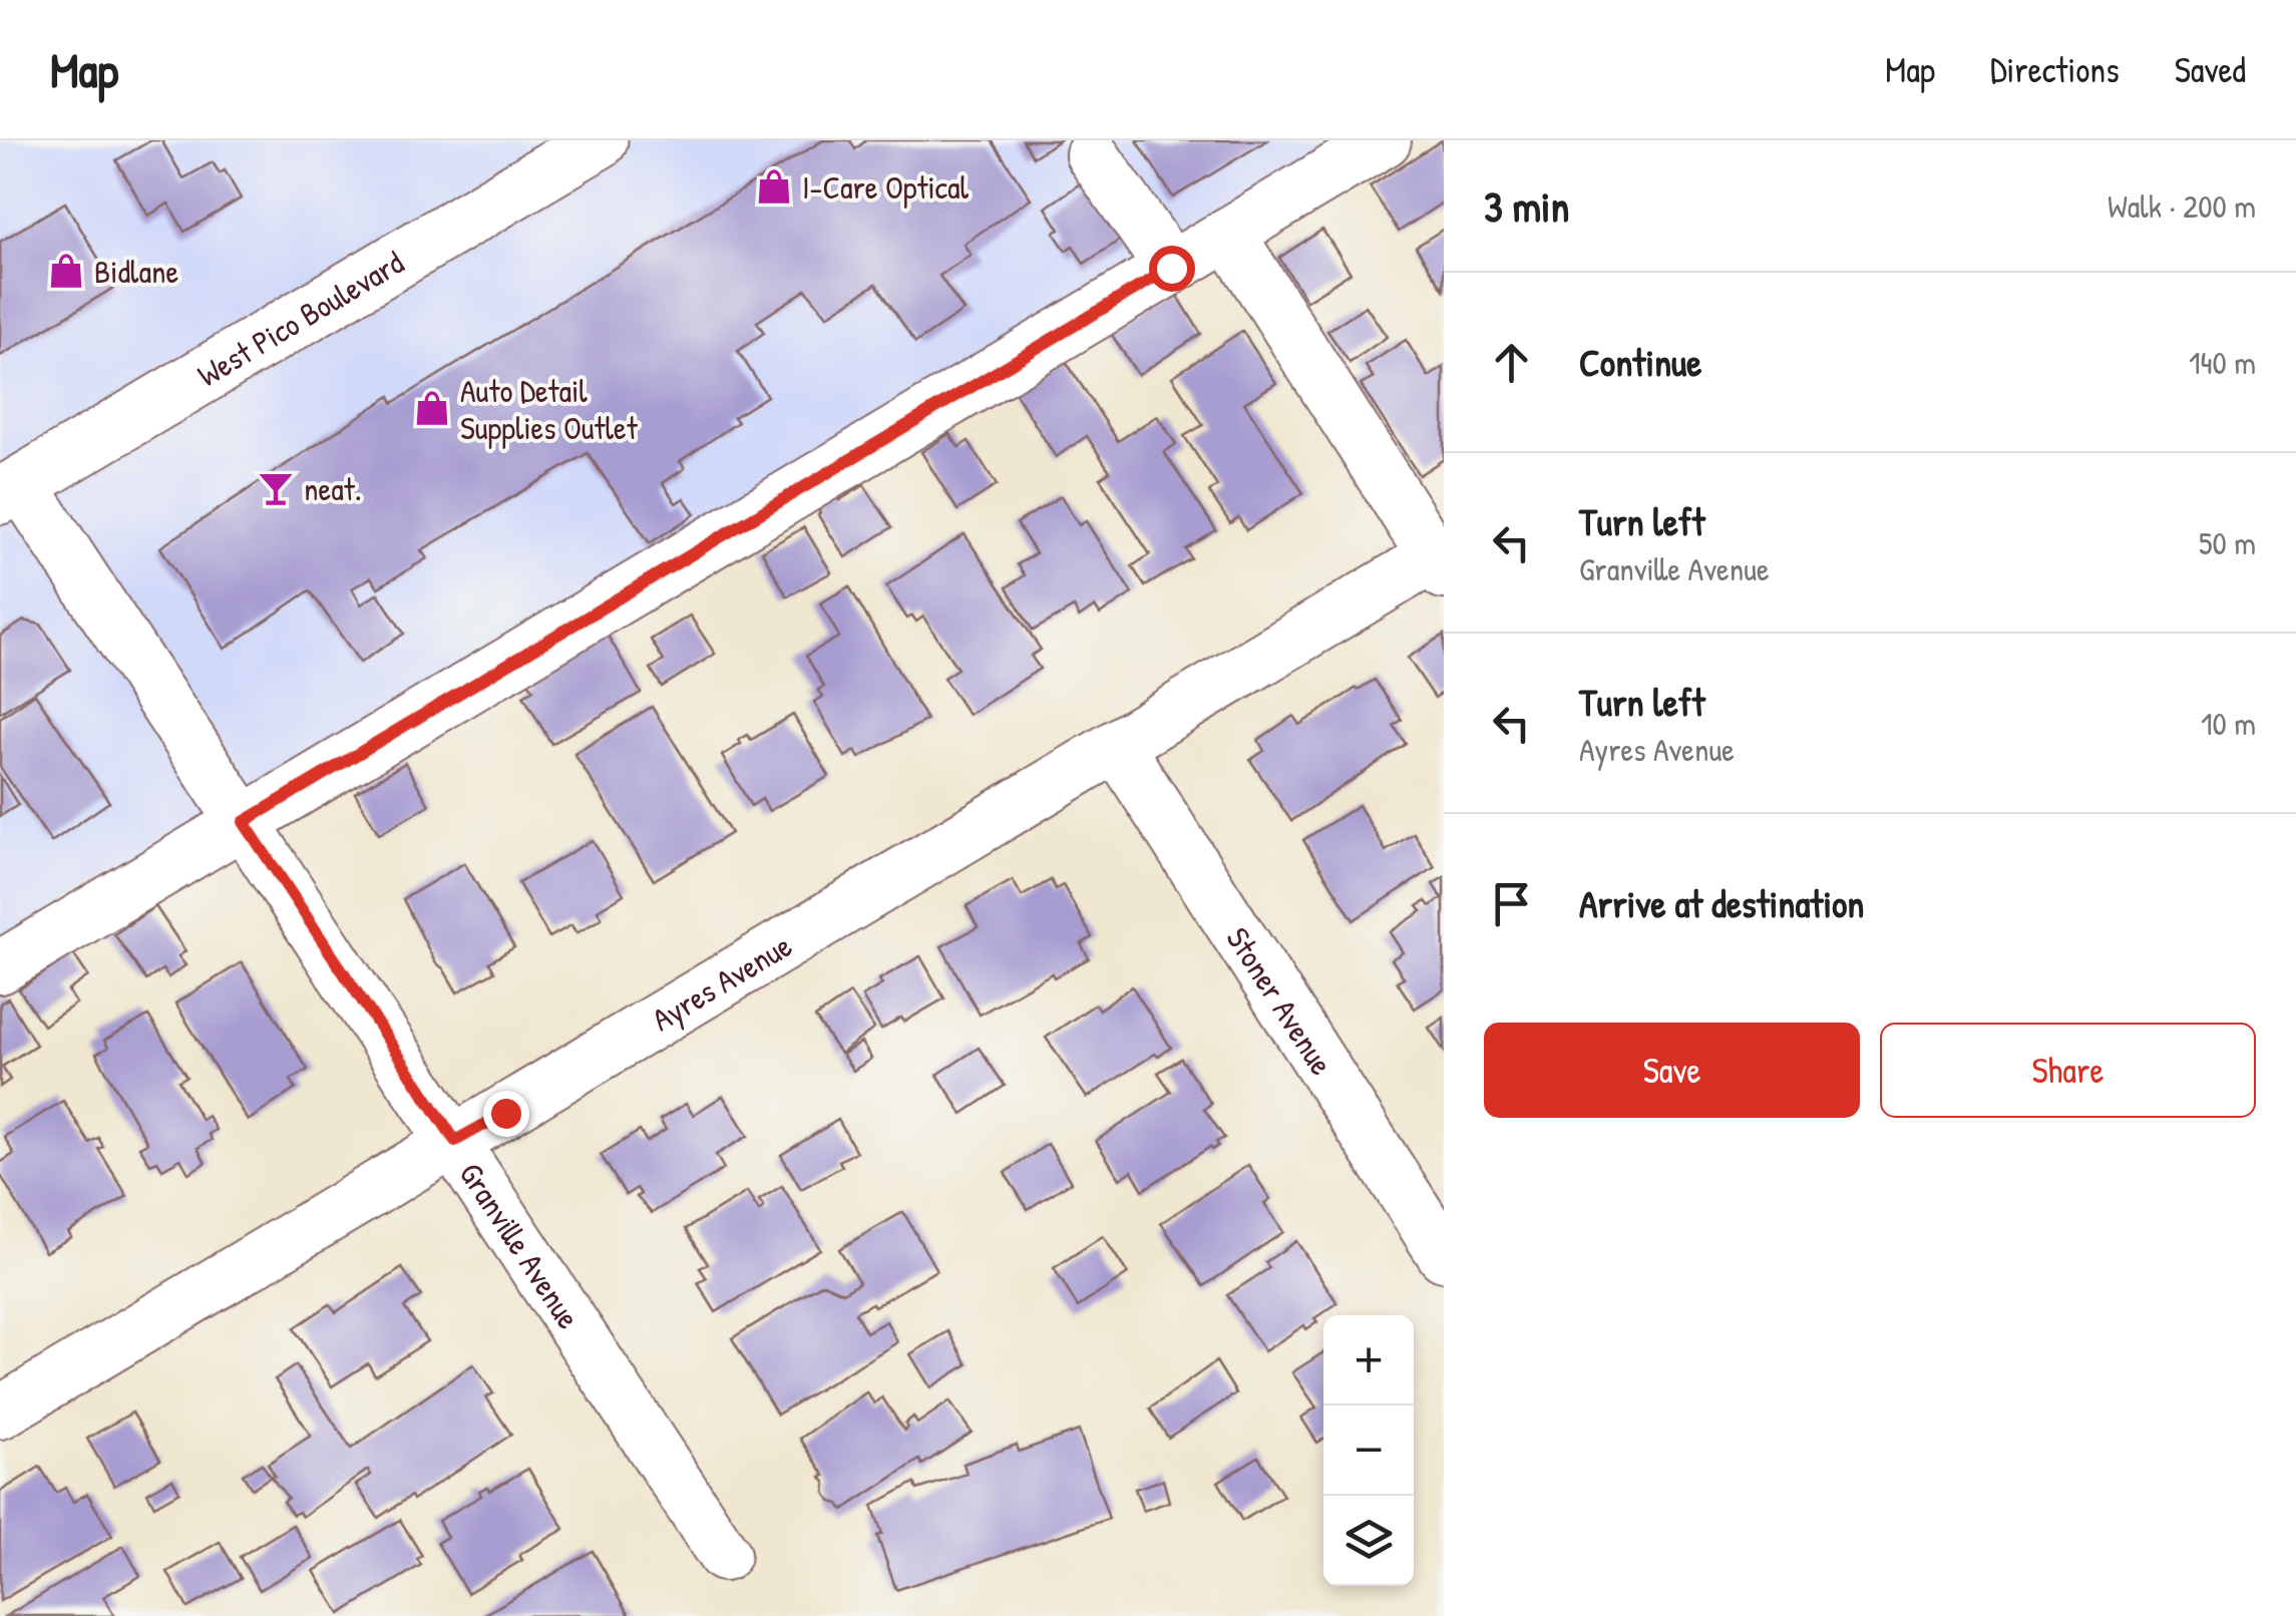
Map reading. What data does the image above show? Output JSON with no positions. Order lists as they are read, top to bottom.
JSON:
{
  "streets": {
    "main road": ["West Pico Boulevard"],
    "street": ["Ayres Avenue", "Stoner Avenue", "Granville Avenue"]
  },
  "crossings": [
    ["West Pico Boulevard", "Granville Avenue"],
    ["Ayres Avenue", "Stoner Avenue"],
    ["Ayres Avenue", "Granville Avenue"]
  ],
  "places": {
    "shop": ["I-Care Optical", "Bidlane", "Auto Detail Supplies Outlet"],
    "bar": ["neat."]
  },
  "page": {
    "header": "Map",
    "nav": ["Map", "Directions", "Saved"],
    "heading": ["3 min", "Walk · 200 m"],
    "list": [
      ["Continue", "140 m"],
      ["Turn left", "Granville Avenue", "50 m"],
      ["Turn left", "Ayres Avenue", "10 m"],
      "Arrive at destination"
    ],
    "buttons": ["Save", "Share"],
    "map_buttons": ["+", "−"]
  }
}
